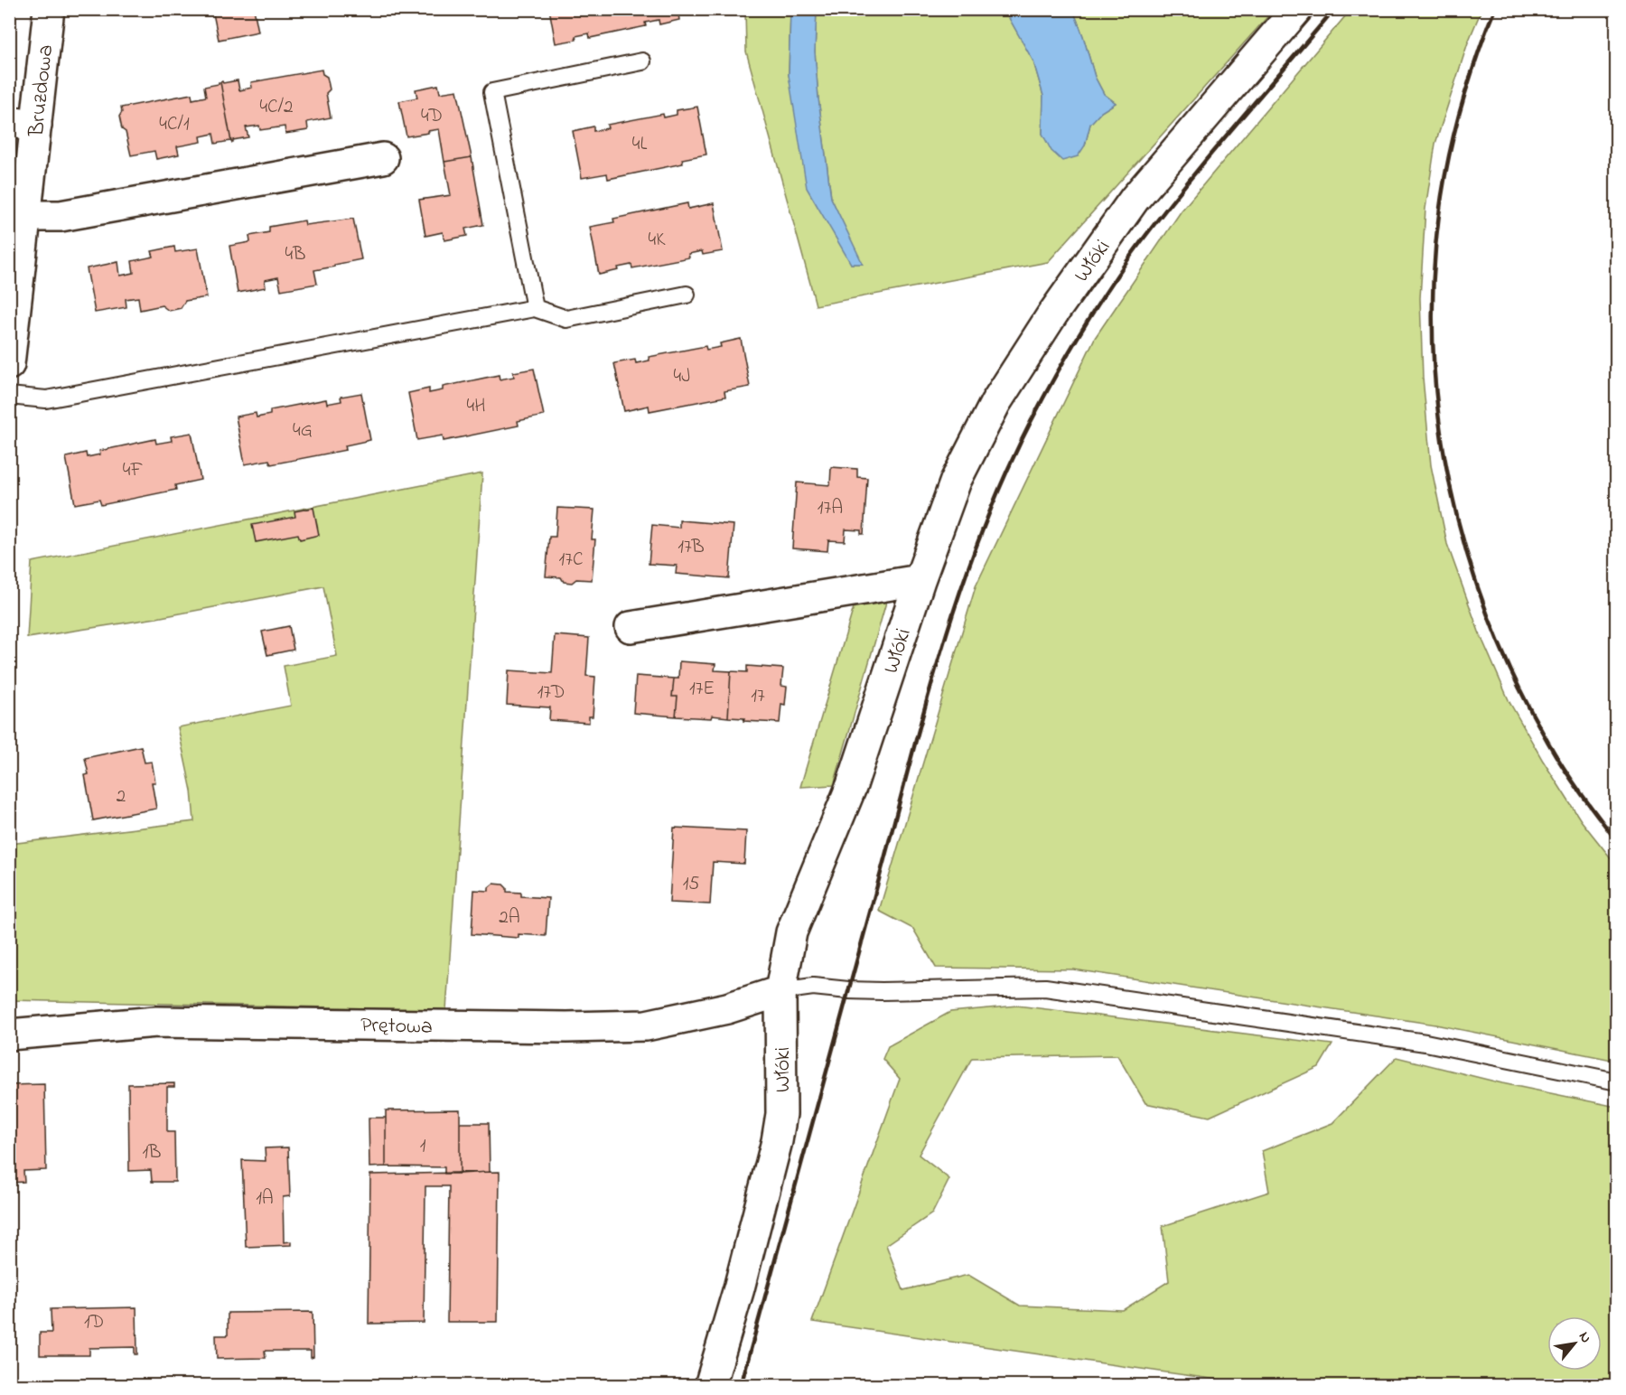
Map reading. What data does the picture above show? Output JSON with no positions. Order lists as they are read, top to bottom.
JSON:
{
  "streets": {
    "street": ["Bruzdowa", "Włóki", "Prętowa"]
  },
  "crossings": [
    ["Włóki", "Prętowa"]
  ],
  "house_numbers": [
    "4C/2",
    "4D",
    "4C/1",
    "4L",
    "4K",
    "4B",
    "4J",
    "4H",
    "4G",
    "4F",
    "17A",
    "17B",
    "17C",
    "17E",
    "17D",
    "17",
    "2",
    "15",
    "2A",
    "1",
    "1B",
    "1A",
    "1D"
  ],
  "north": "top right"
}
